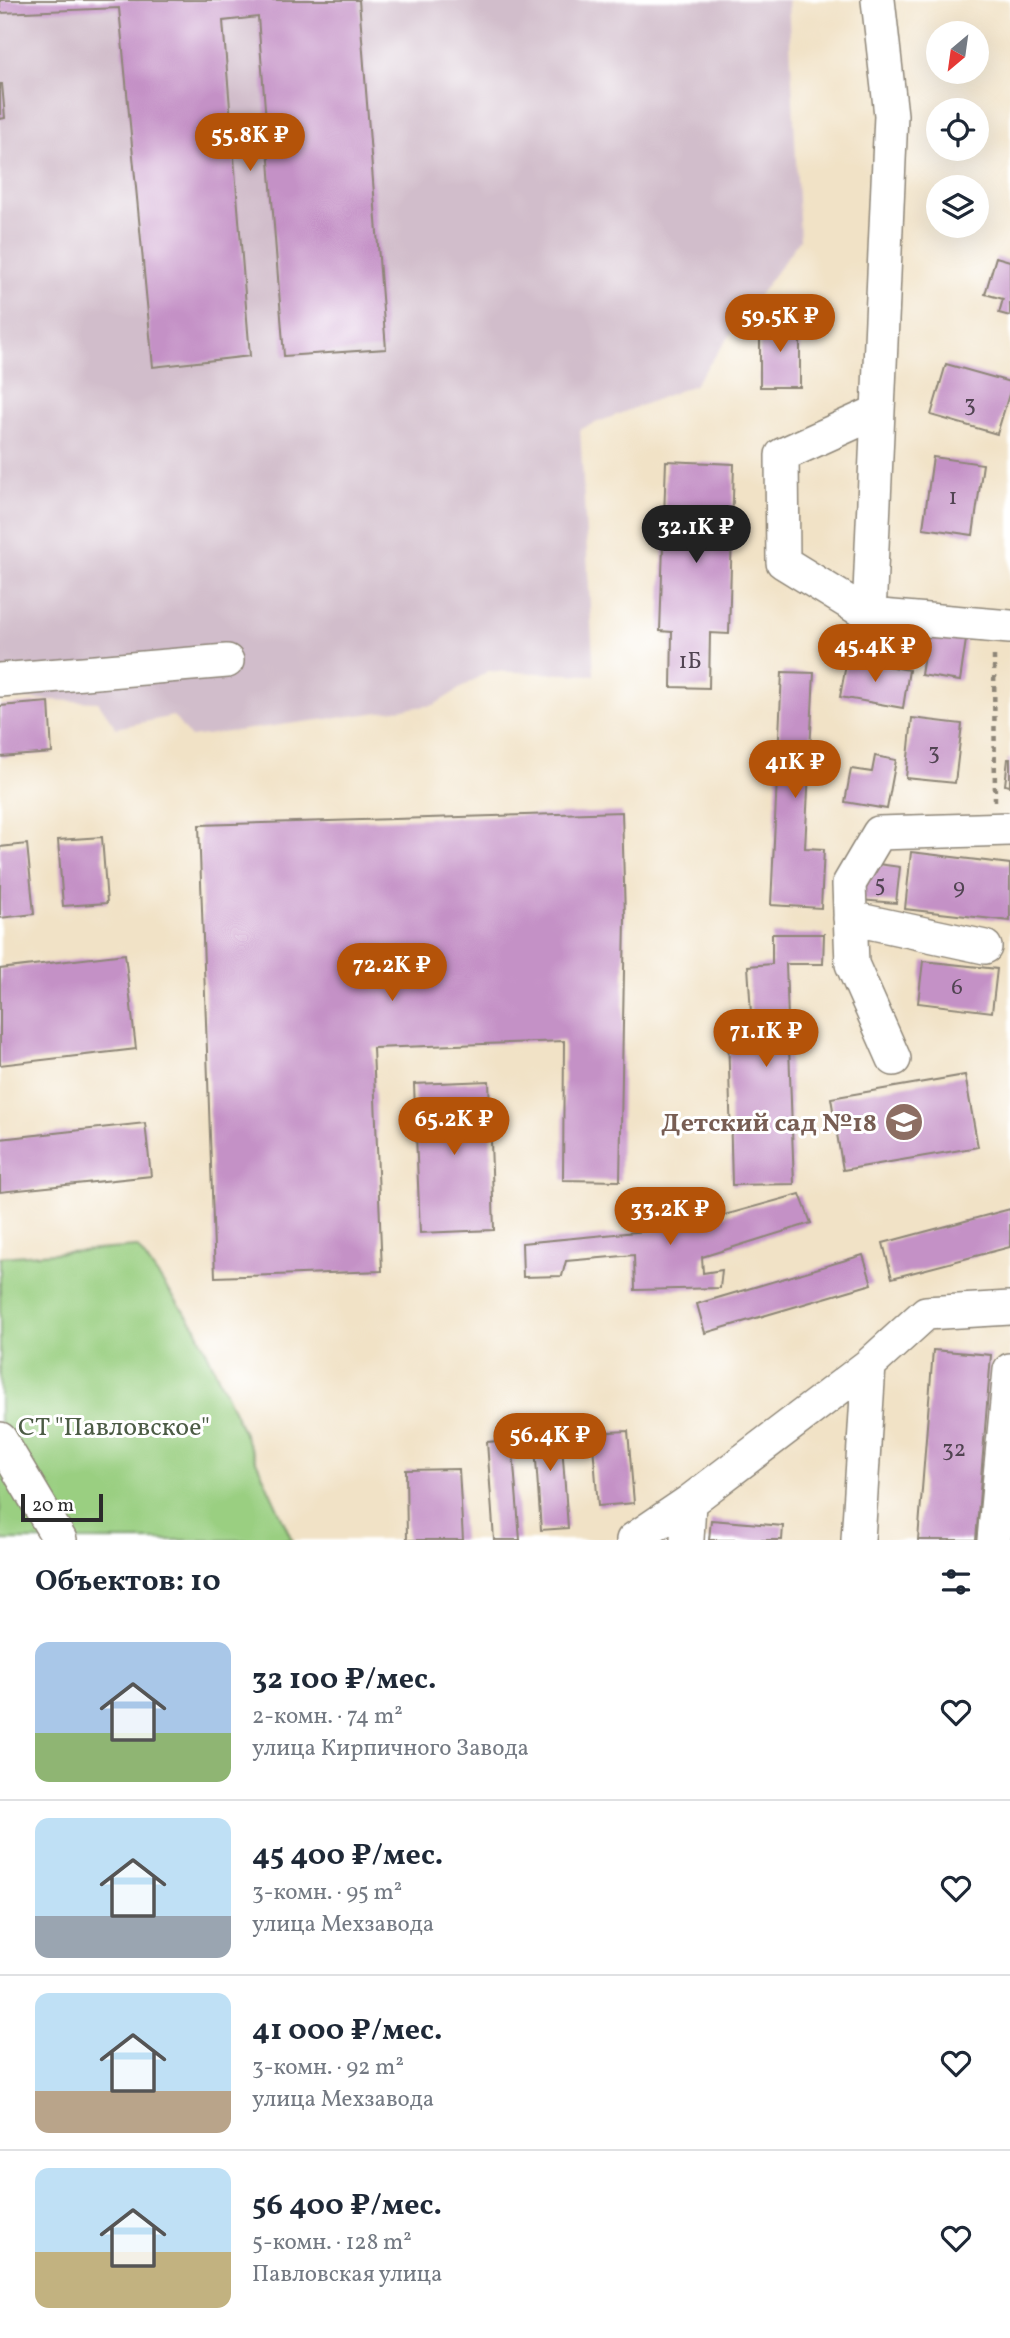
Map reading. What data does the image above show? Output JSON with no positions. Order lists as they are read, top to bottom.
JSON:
{
  "parks": ["СТ \"Павловское\""],
  "places": {
    "school or university": ["Детский сад №18"]
  },
  "house_numbers": [
    "3",
    "1",
    "1Б",
    "3",
    "5",
    "9",
    "6",
    "32"
  ],
  "scale_bar": "20 m",
  "north": "bottom left",
  "page": {
    "price": [
      "55.8K ₽",
      "59.5K ₽",
      "32.1K ₽",
      "45.4K ₽",
      "41K ₽",
      "72.2K ₽",
      "71.1K ₽",
      "65.2K ₽",
      "33.2K ₽",
      "56.4K ₽"
    ],
    "scale": "20 m",
    "heading": "Объектов: 10",
    "list": [
      {
        "name": "32 100 ₽/мес.",
        "note": "2-комн. · 74 m² · улица Кирпичного Завода"
      },
      {
        "name": "45 400 ₽/мес.",
        "note": "3-комн. · 95 m² · улица Мехзавода"
      },
      {
        "name": "41 000 ₽/мес.",
        "note": "3-комн. · 92 m² · улица Мехзавода"
      },
      {
        "name": "56 400 ₽/мес.",
        "note": "5-комн. · 128 m² · Павловская улица"
      }
    ]
  }
}
